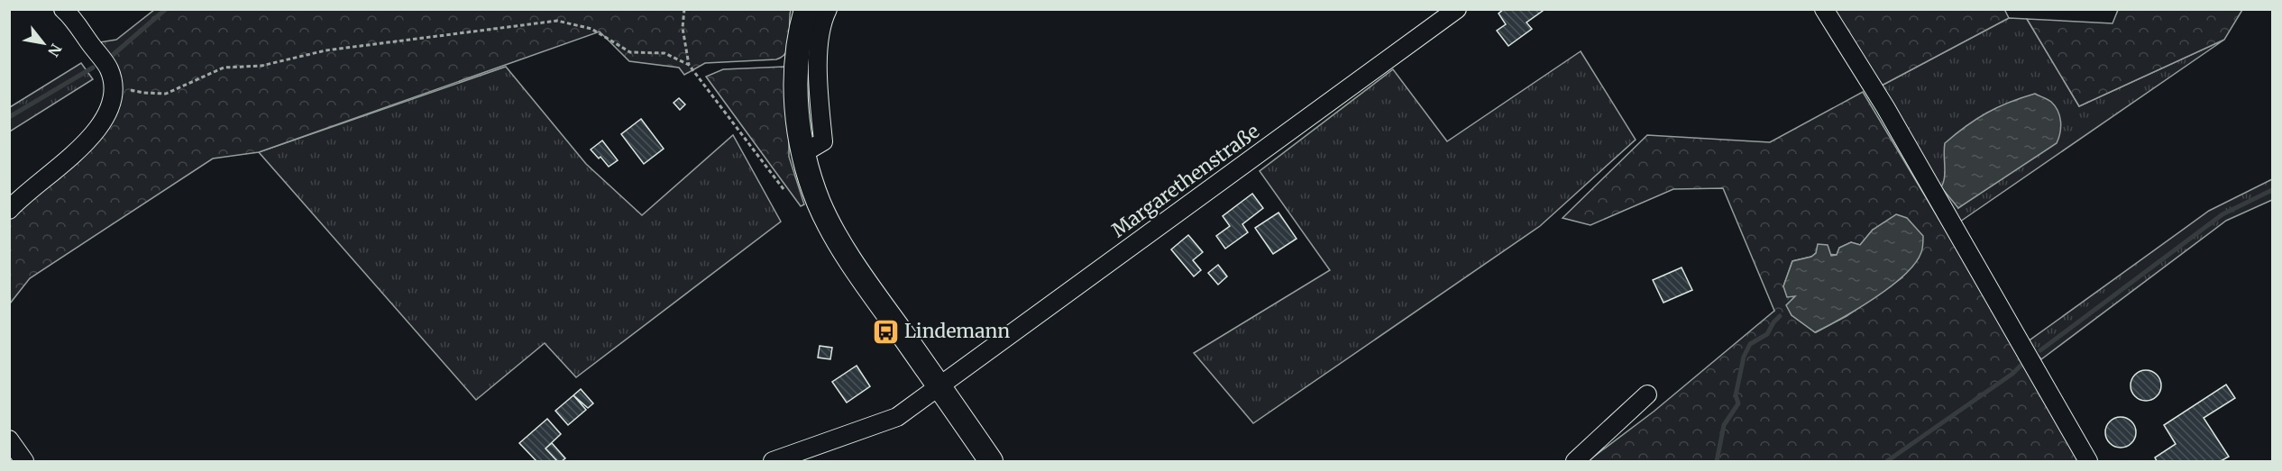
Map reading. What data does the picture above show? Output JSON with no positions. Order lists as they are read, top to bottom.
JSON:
{
  "streets": {
    "street": ["Margarethenstraße"]
  },
  "places": {
    "bus stop": ["Lindemann"]
  },
  "north": "bottom right"
}
